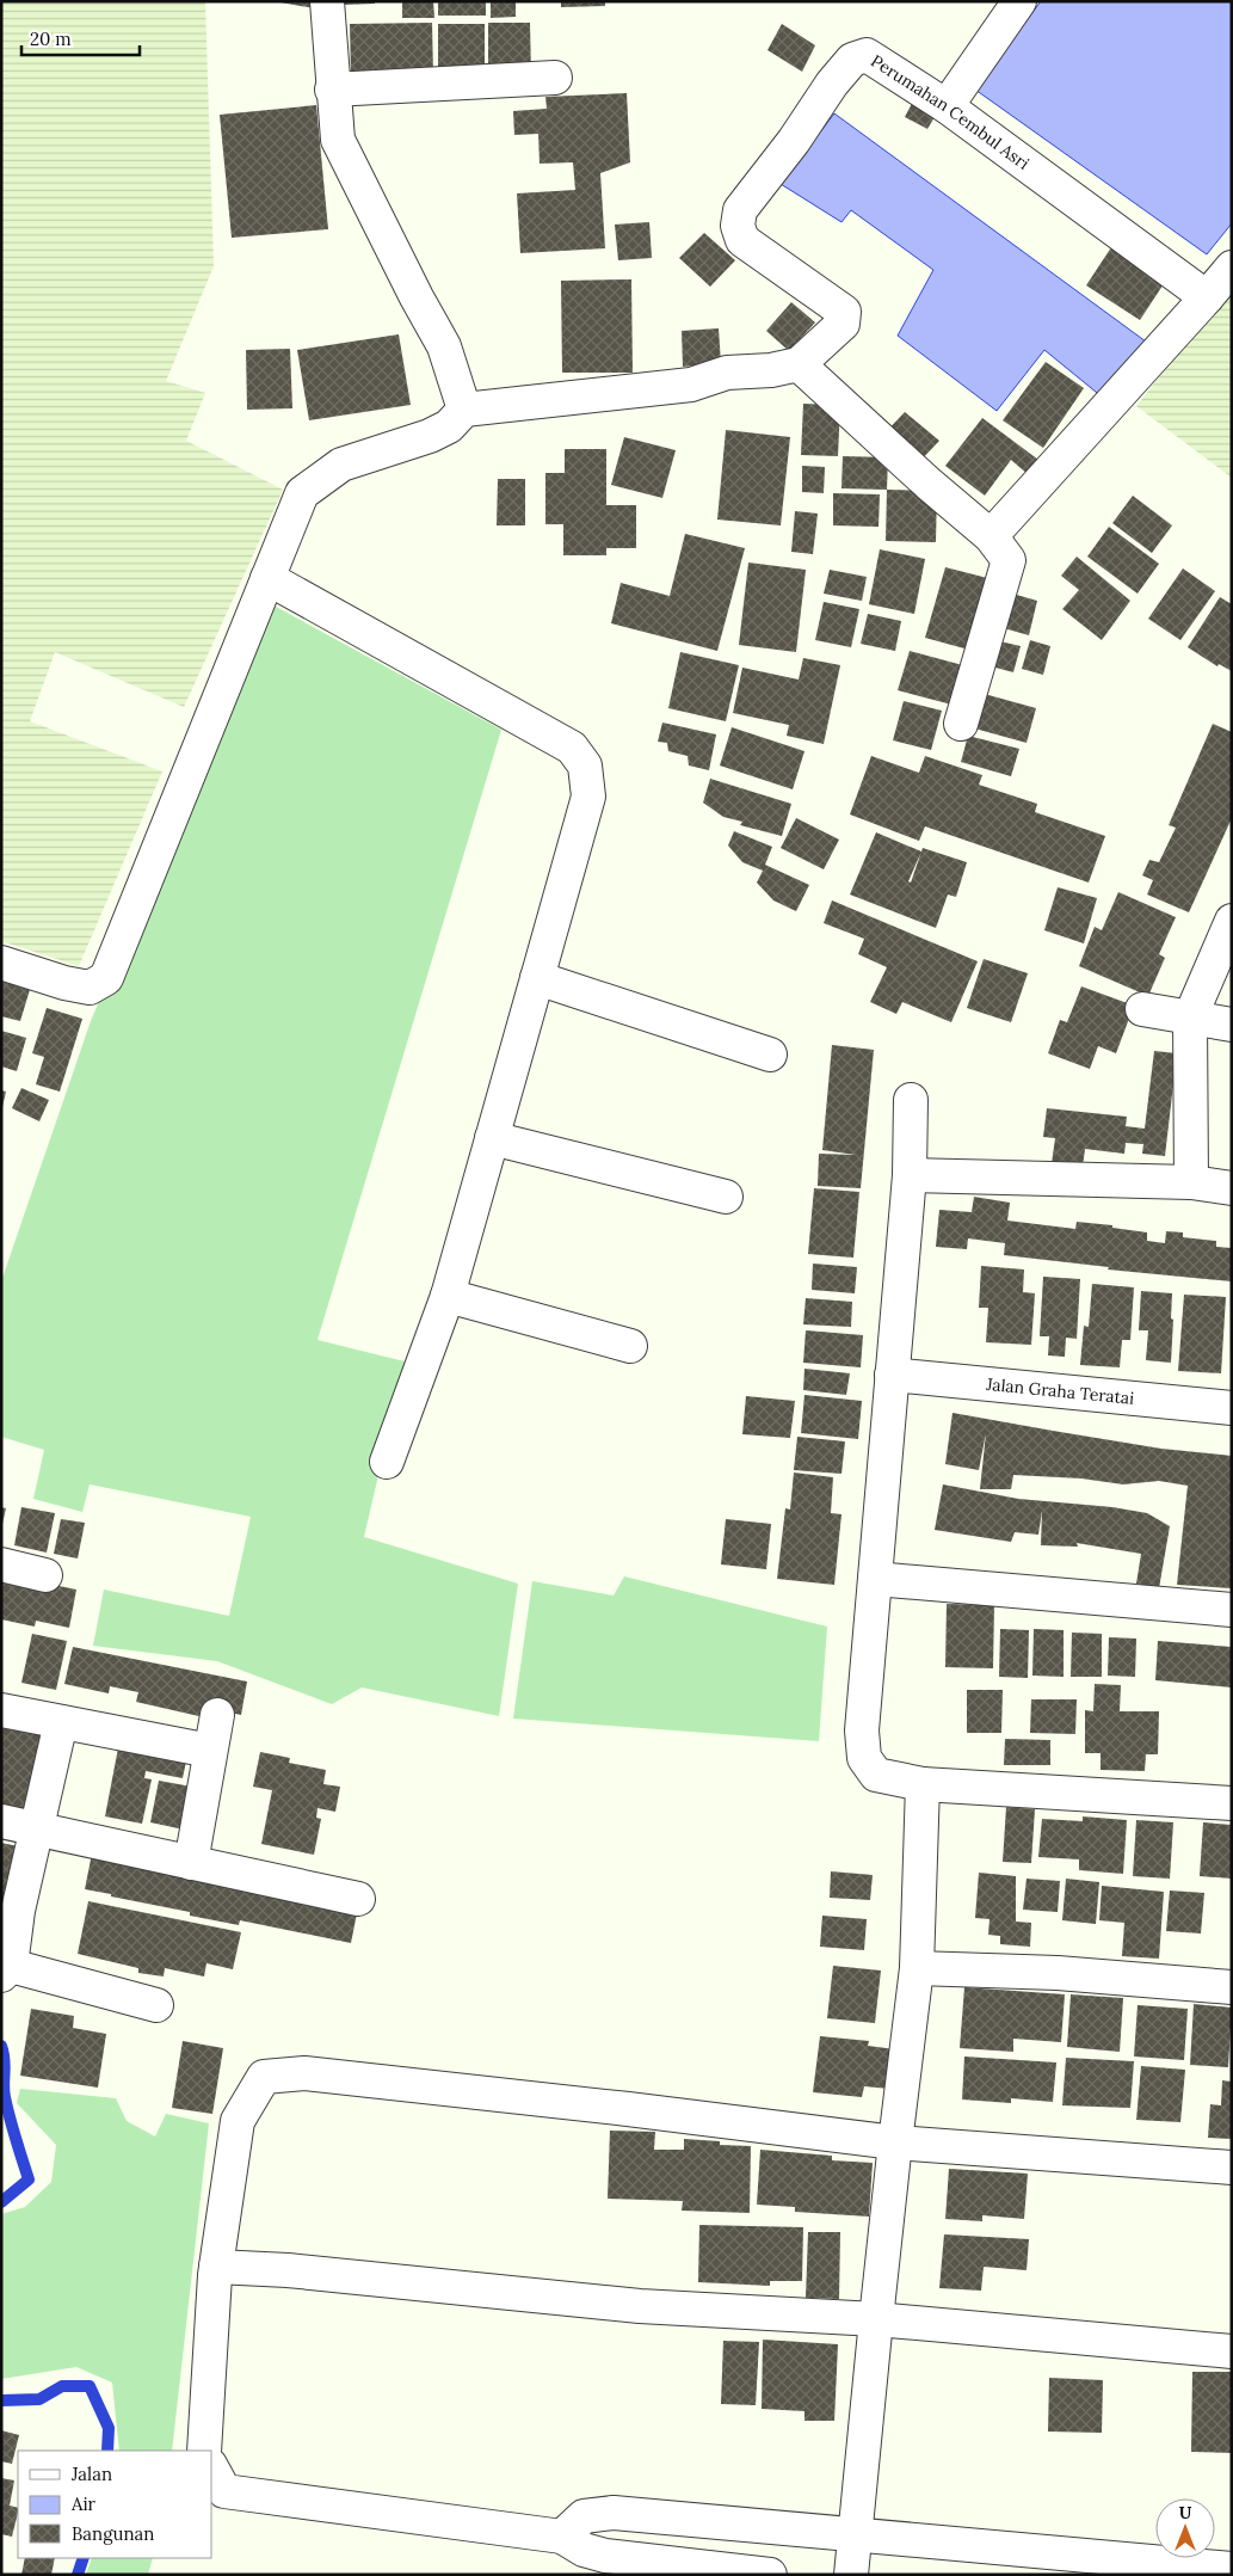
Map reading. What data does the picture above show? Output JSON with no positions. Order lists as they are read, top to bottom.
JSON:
{
  "streets": {
    "street": ["Perumahan Cembul Asri", "Jalan Graha Teratai"]
  },
  "legend": ["Jalan", "Air", "Bangunan"],
  "scale_bar": "20 m",
  "north": "top"
}
